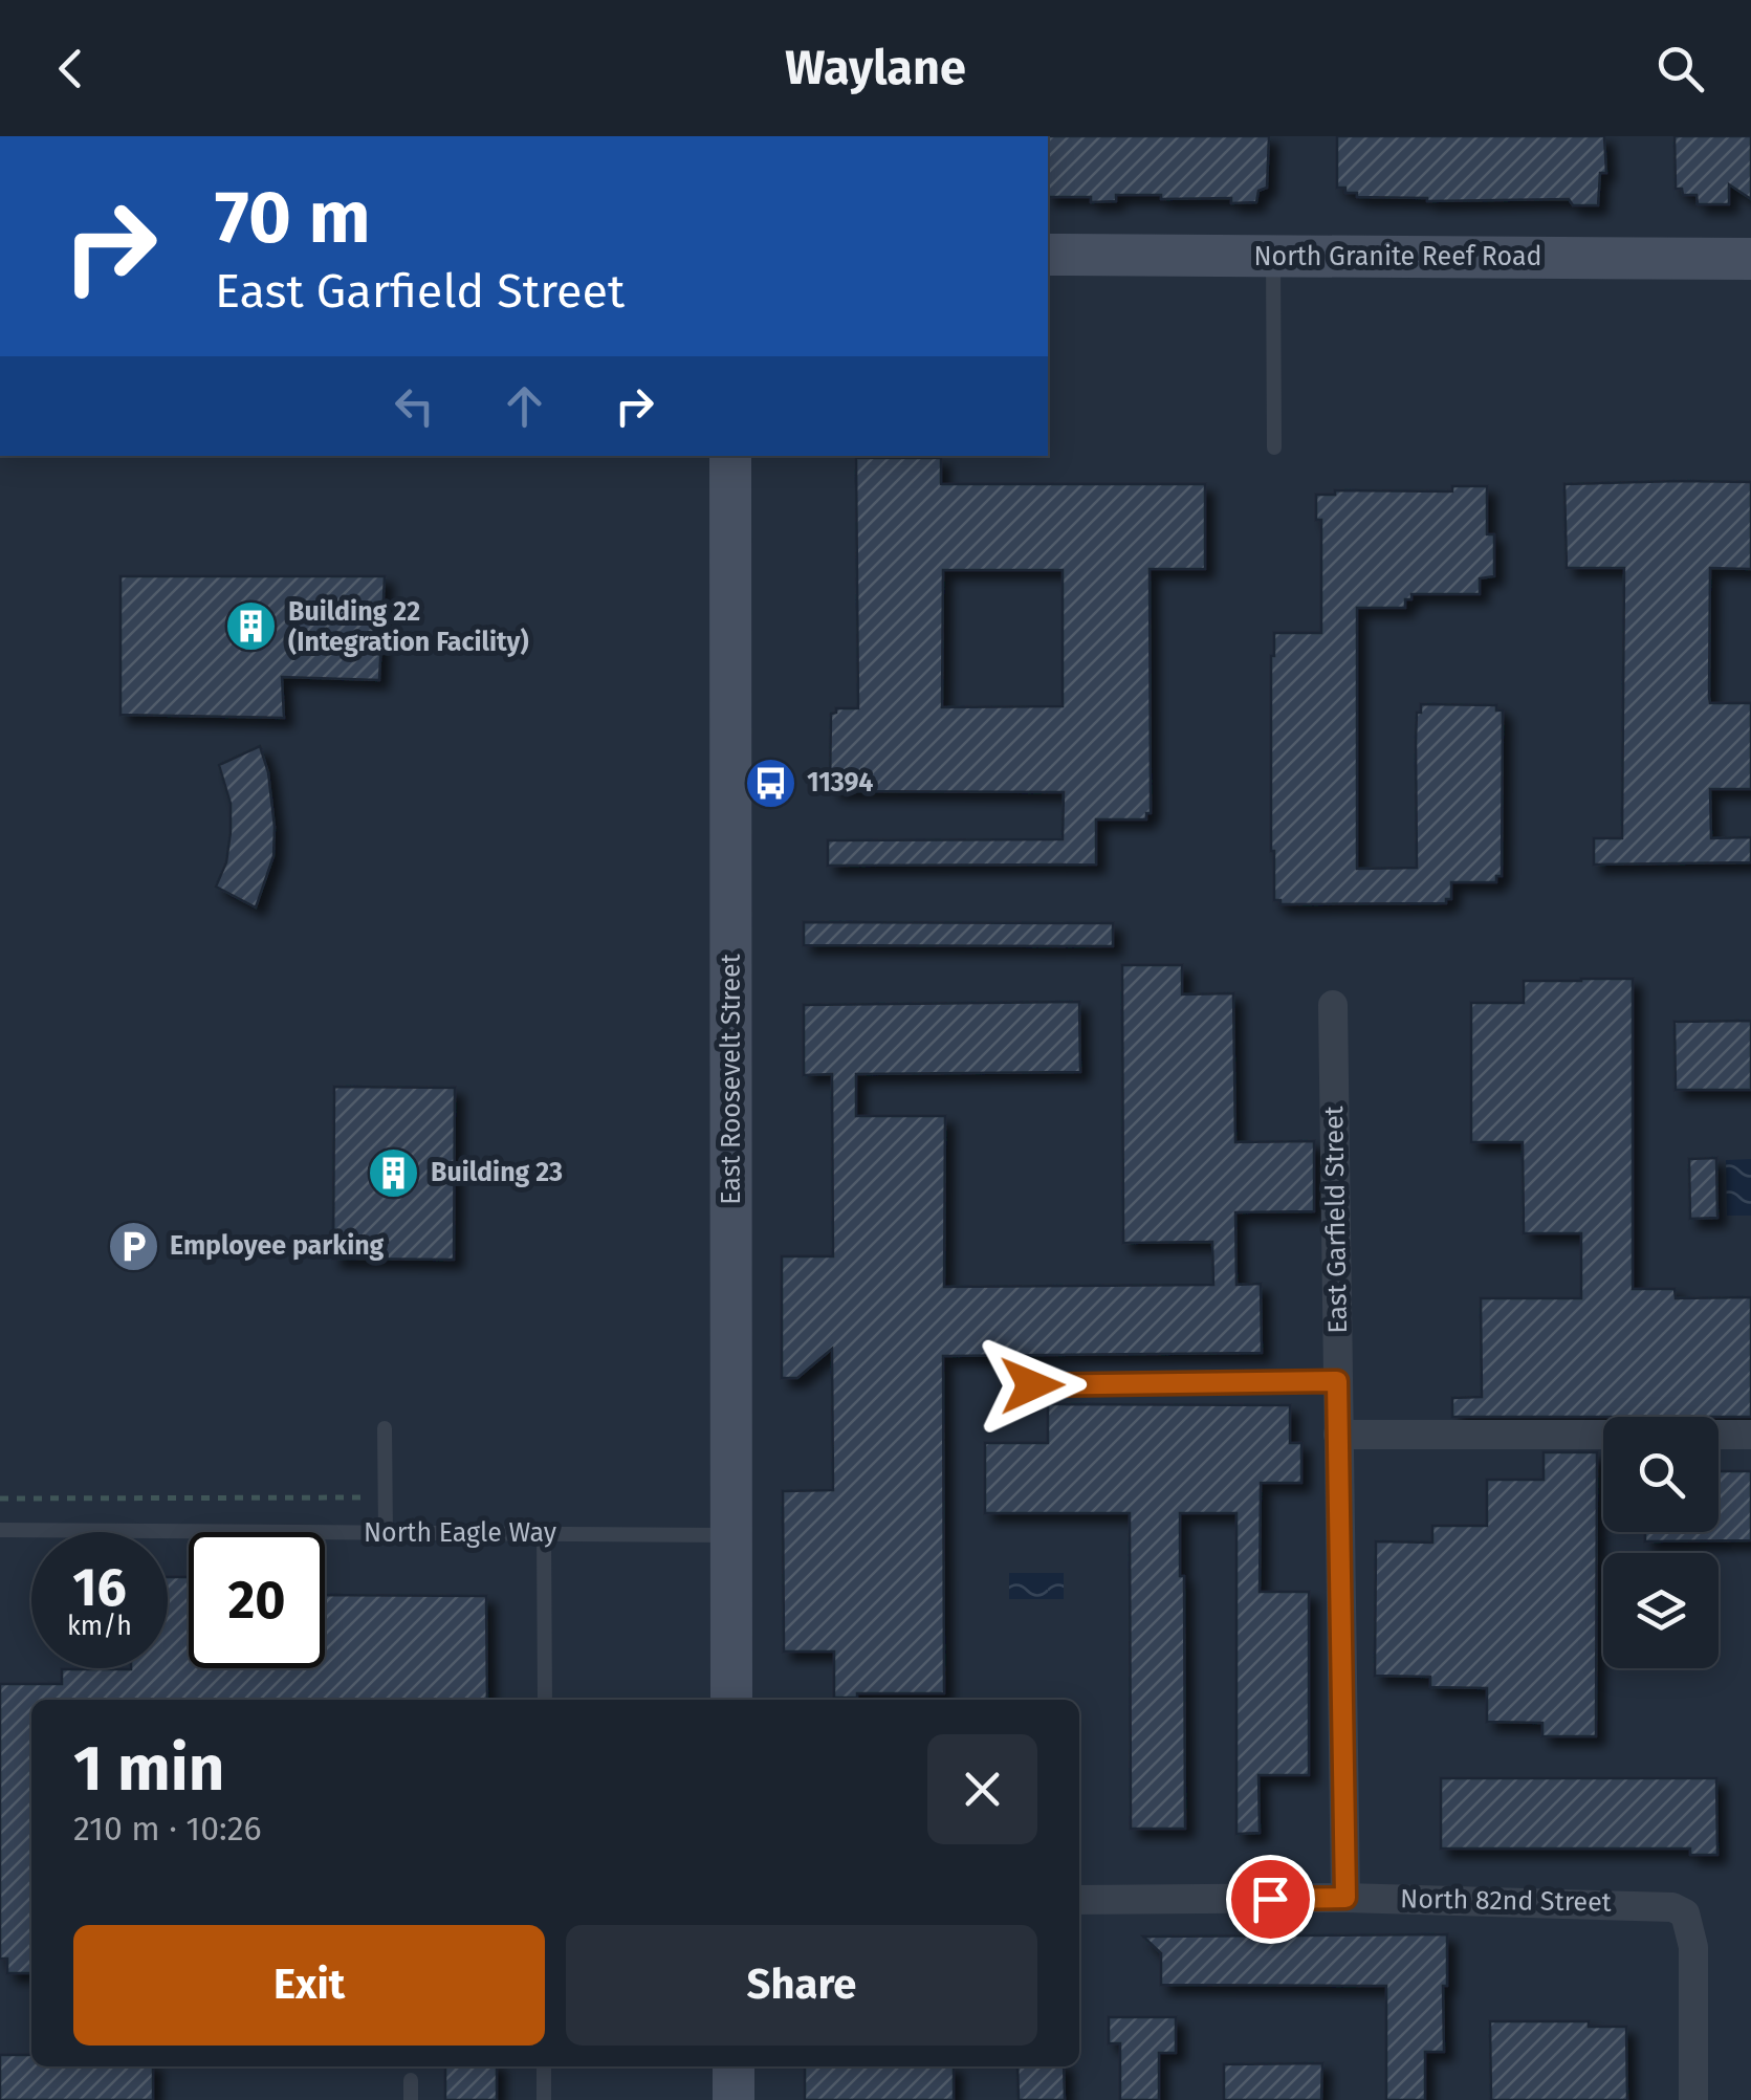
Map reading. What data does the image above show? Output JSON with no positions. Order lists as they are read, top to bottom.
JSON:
{
  "streets": {
    "street": [
      "North Granite Reef Road",
      "East Roosevelt Street",
      "East Garfield Street",
      "North 82nd Street"
    ],
    "lane": ["North Eagle Way"]
  },
  "crossings": [
    ["East Roosevelt Street", "North Eagle Way"],
    ["East Garfield Street", "North 82nd Street"]
  ],
  "places": {
    "building": ["Building 22 (Integration Facility)", "Building 23"],
    "bus stop": ["11394"],
    "parking": ["Employee parking"]
  },
  "page": {
    "header": "Waylane",
    "turn": ["70 m", "East Garfield Street"],
    "speed": "16 km/h",
    "limit": "20",
    "heading": ["1 min", "210 m · 10:26"],
    "buttons": ["Exit", "Share"]
  }
}
